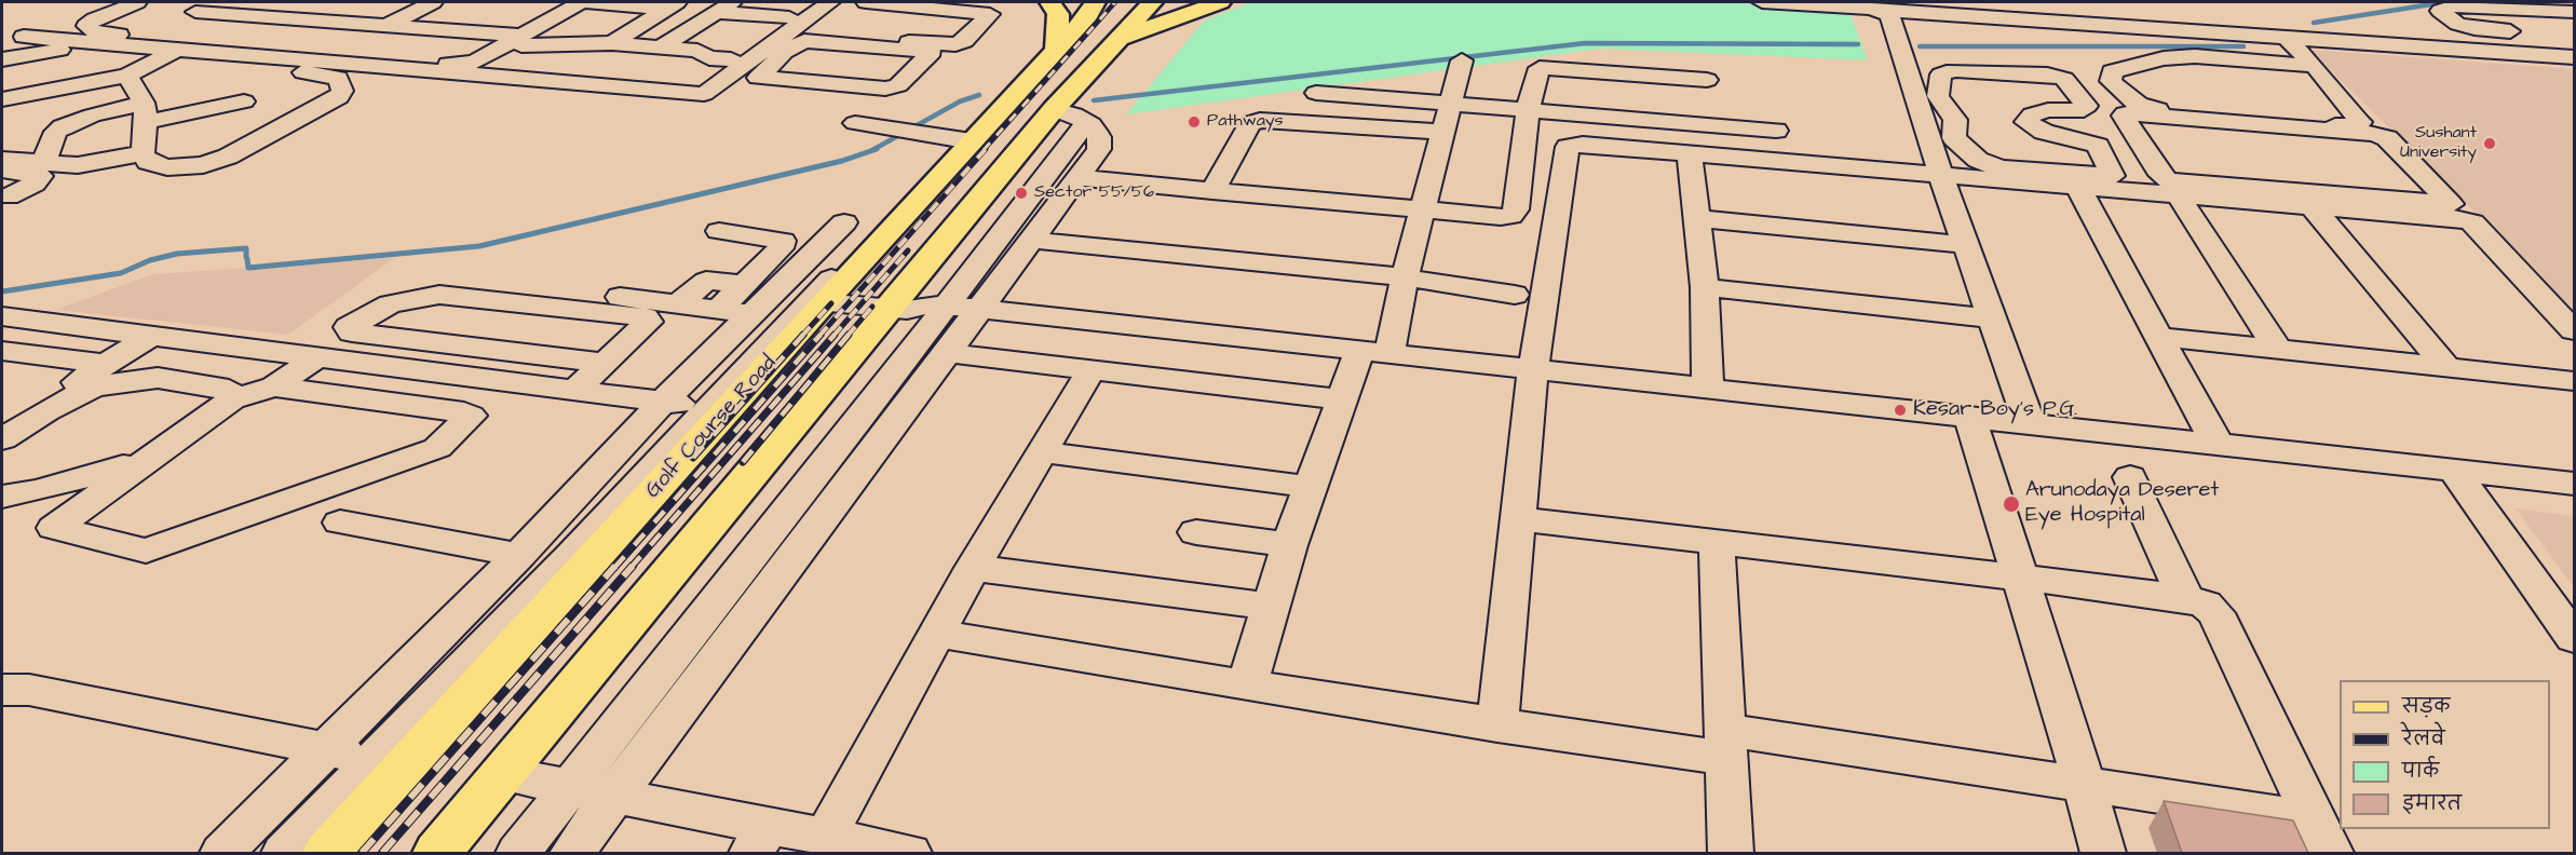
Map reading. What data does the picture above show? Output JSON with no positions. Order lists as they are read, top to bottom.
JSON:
{
  "streets": {
    "main road": ["Golf Course Road"]
  },
  "places": [
    "Pathways",
    "Sushant University",
    "Sector 55/56",
    "Kesar Boy’s P.G.",
    "Arunodaya Deseret Eye Hospital"
  ],
  "legend": [
    "सड़क",
    "रेलवे",
    "पार्क",
    "इमारत"
  ]
}
